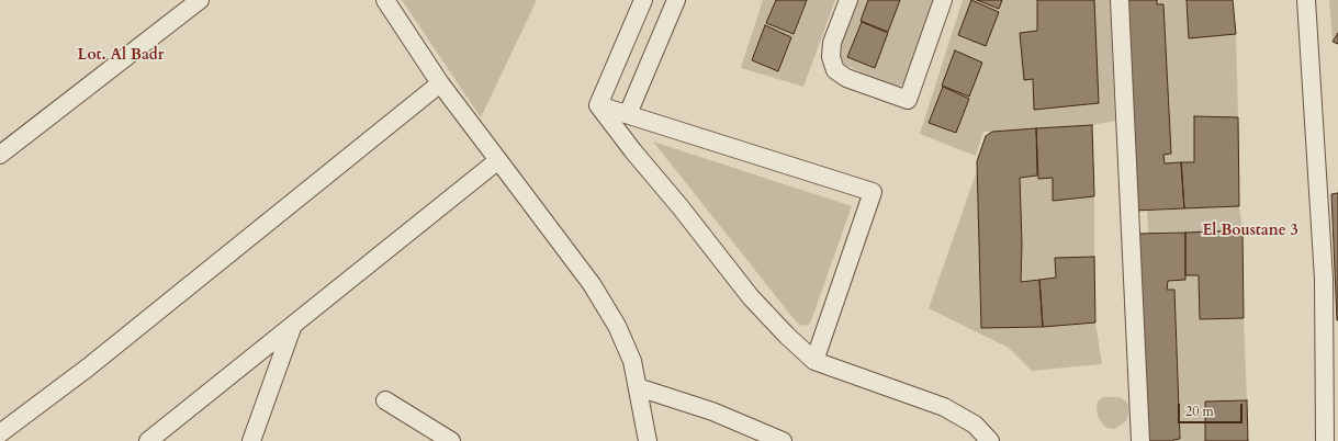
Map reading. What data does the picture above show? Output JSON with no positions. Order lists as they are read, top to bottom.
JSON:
{
  "districts": ["Lot. Al Badr", "El Boustane 3"],
  "scale_bar": "20 m"
}
